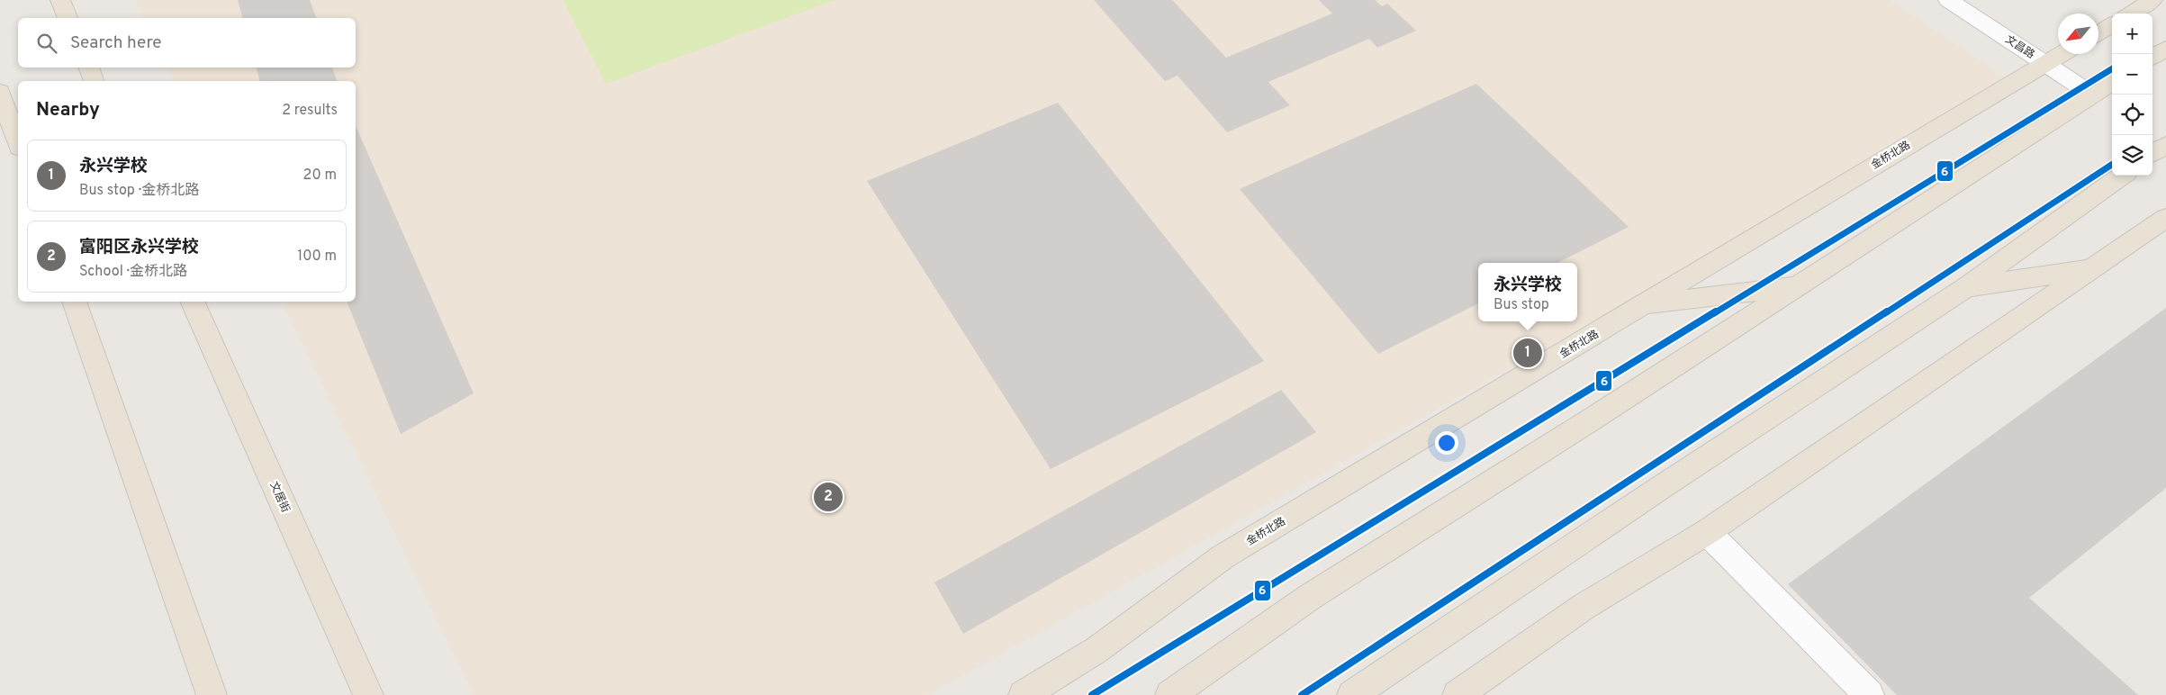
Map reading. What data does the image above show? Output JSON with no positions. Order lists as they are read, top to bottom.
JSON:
{
  "streets": {
    "main road": ["金桥北路", "文居街"],
    "street": ["文昌路"]
  },
  "crossings": [
    ["文昌路", "金桥北路"]
  ],
  "lines": ["transit line 6"],
  "north": "bottom left",
  "page": {
    "map_buttons": ["+", "−"],
    "search": "Search here",
    "heading": ["Nearby", "2 results"],
    "list": [
      {
        "mark": "1",
        "name": "永兴学校",
        "note": "Bus stop · 金桥北路",
        "value": "20 m"
      },
      {
        "mark": "2",
        "name": "富阳区永兴学校",
        "note": "School · 金桥北路",
        "value": "100 m"
      }
    ],
    "popup": ["永兴学校", "Bus stop"],
    "pins": ["1", "2"]
  }
}
